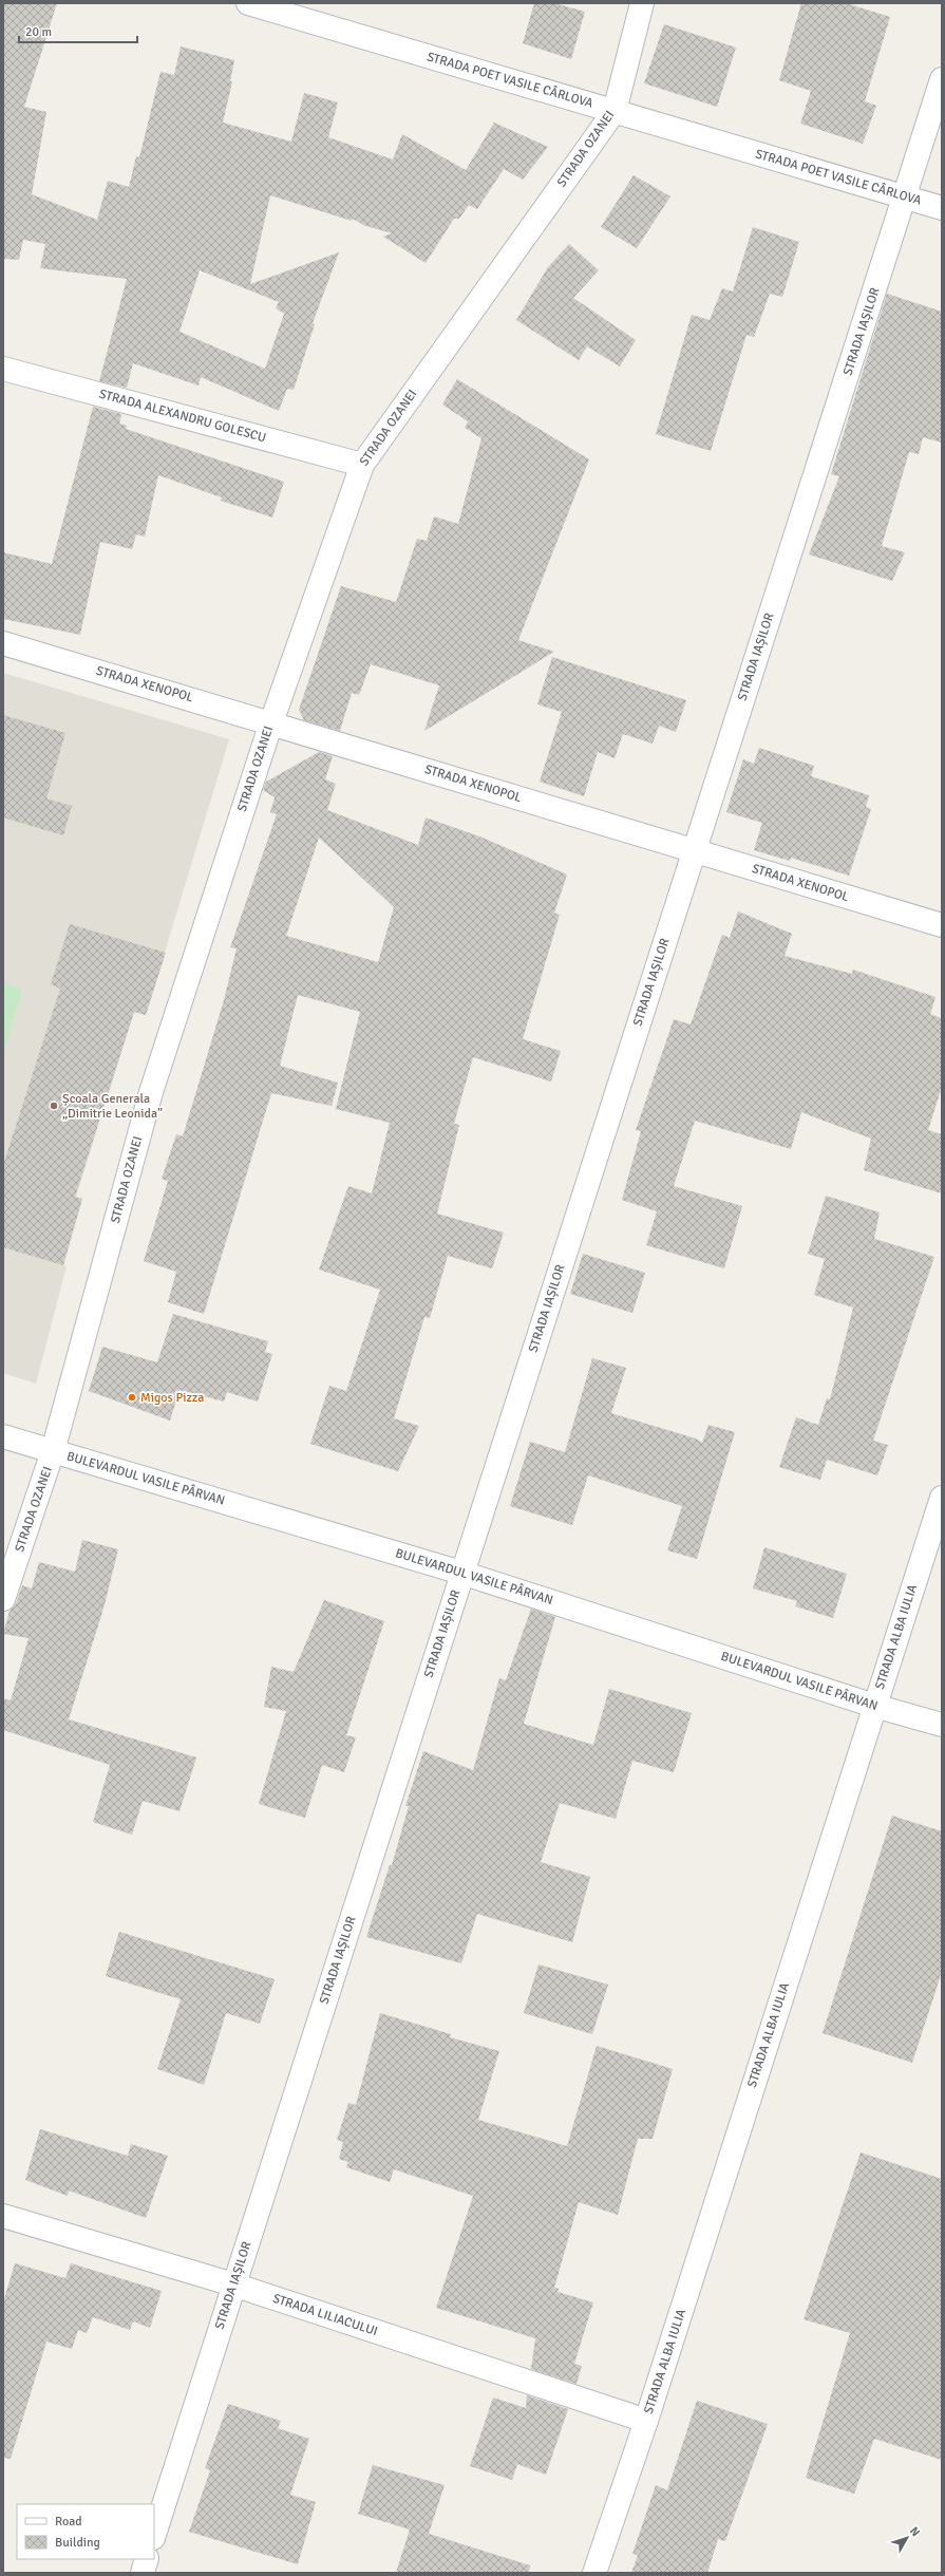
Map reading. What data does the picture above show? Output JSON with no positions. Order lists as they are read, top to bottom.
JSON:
{
  "streets": {
    "street": [
      "STRADA POET VASILE CÂRLOVA",
      "STRADA OZANEI",
      "STRADA IAȘILOR",
      "STRADA ALEXANDRU GOLESCU",
      "STRADA XENOPOL",
      "BULEVARDUL VASILE PÂRVAN",
      "STRADA ALBA IULIA",
      "STRADA LILIACULUI"
    ]
  },
  "crossings": [
    ["STRADA POET VASILE CÂRLOVA", "STRADA OZANEI"],
    ["STRADA POET VASILE CÂRLOVA", "STRADA IAȘILOR"],
    ["STRADA OZANEI", "STRADA ALEXANDRU GOLESCU"],
    ["STRADA OZANEI", "STRADA XENOPOL"],
    ["STRADA OZANEI", "BULEVARDUL VASILE PÂRVAN"],
    ["STRADA IAȘILOR", "STRADA XENOPOL"],
    ["STRADA IAȘILOR", "BULEVARDUL VASILE PÂRVAN"],
    ["STRADA IAȘILOR", "STRADA LILIACULUI"],
    ["BULEVARDUL VASILE PÂRVAN", "STRADA ALBA IULIA"],
    ["STRADA ALBA IULIA", "STRADA LILIACULUI"]
  ],
  "places": ["Școala Generala „Dimitrie Leonida”", "Migos Pizza"],
  "legend": ["Road", "Building"],
  "scale_bar": "20 m",
  "north": "top right"
}
